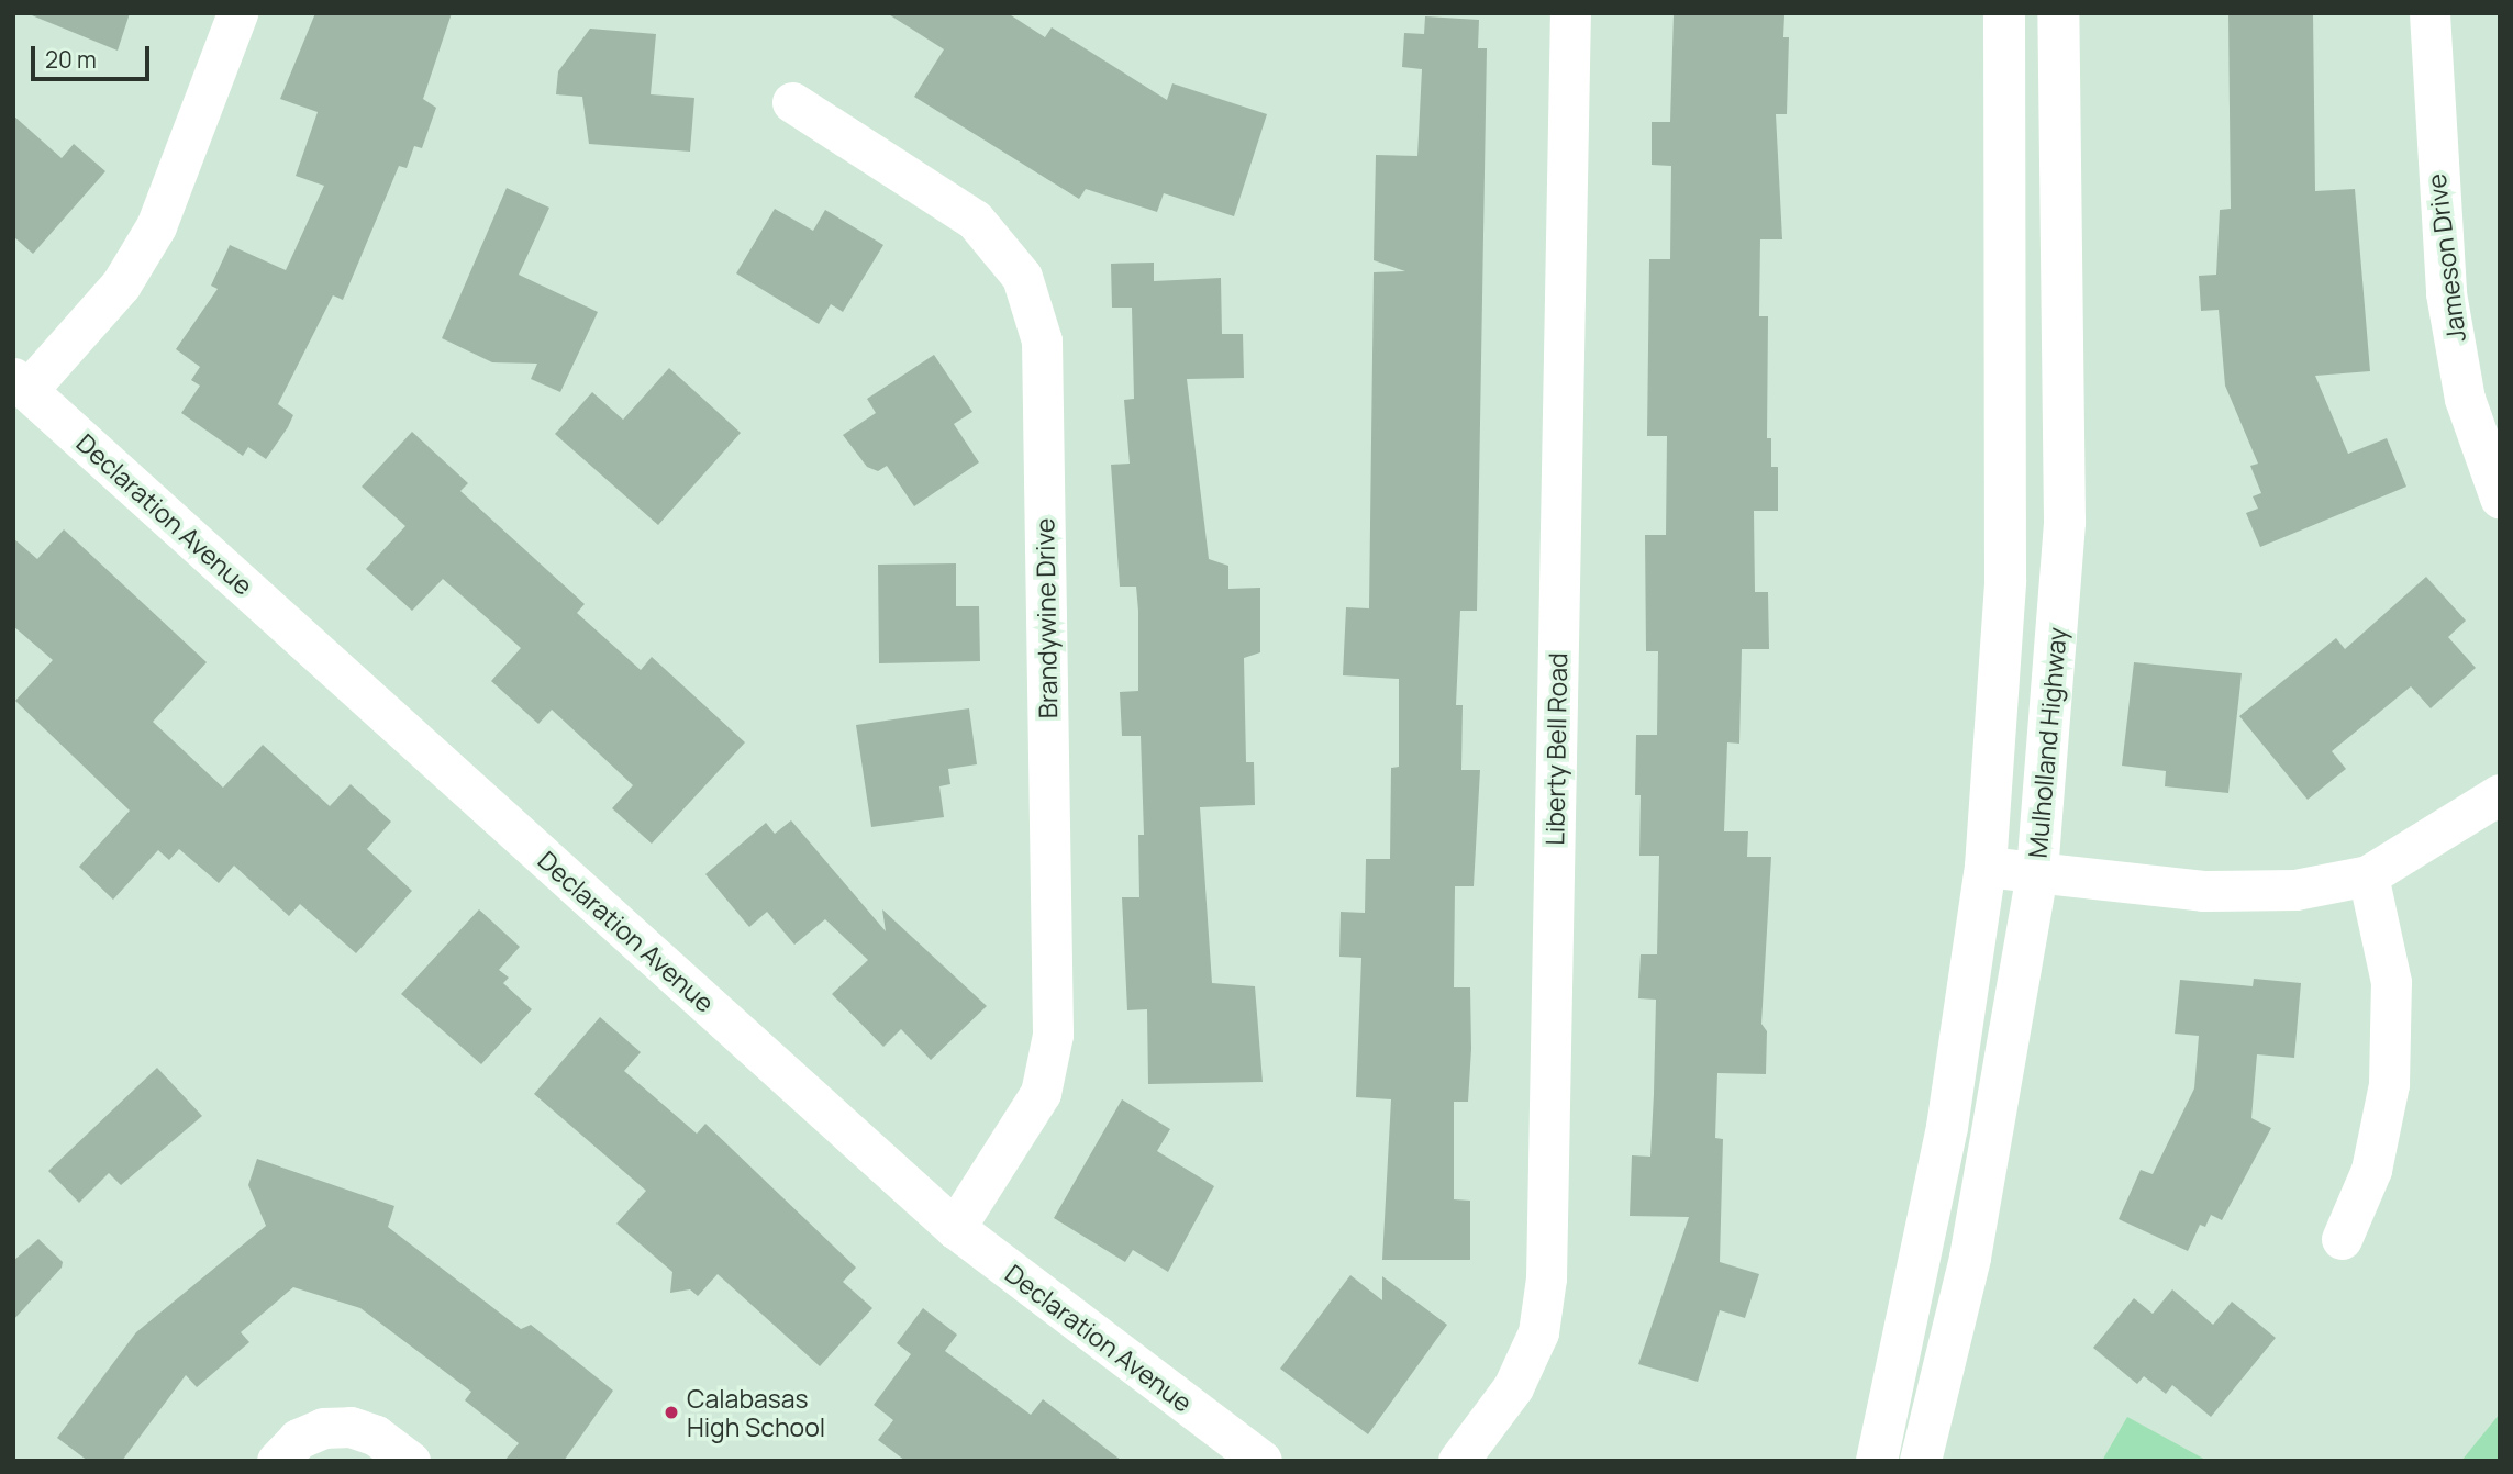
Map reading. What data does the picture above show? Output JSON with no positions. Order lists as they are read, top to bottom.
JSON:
{
  "streets": {
    "main road": ["Mulholland Highway"],
    "street": [
      "Jameson Drive",
      "Declaration Avenue",
      "Brandywine Drive",
      "Liberty Bell Road"
    ]
  },
  "crossings": [
    ["Declaration Avenue", "Brandywine Drive"]
  ],
  "places": ["Calabasas High School"],
  "scale_bar": "20 m"
}
